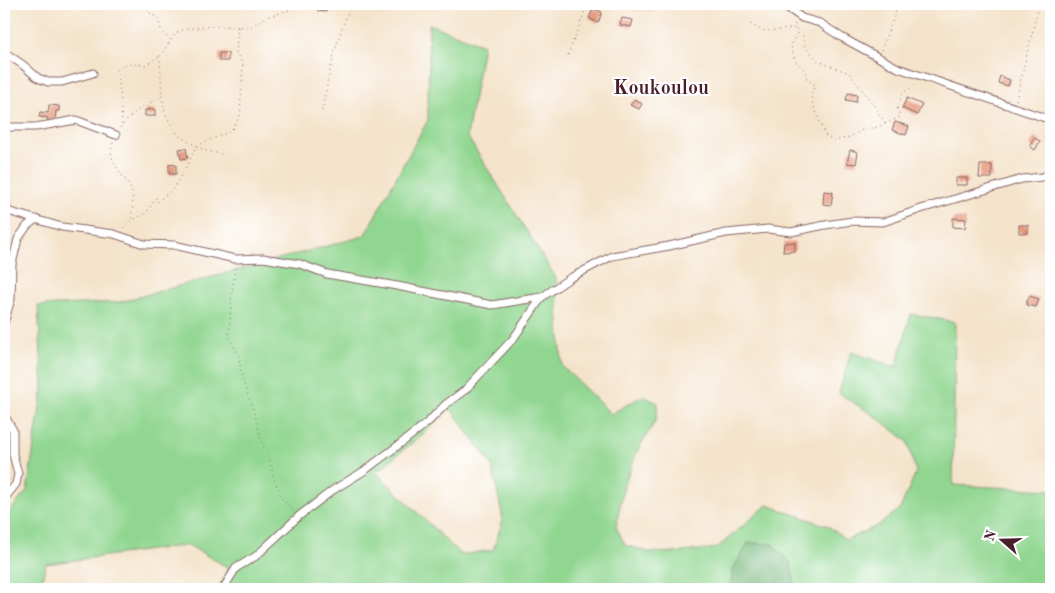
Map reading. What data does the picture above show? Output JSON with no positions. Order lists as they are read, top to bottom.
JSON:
{
  "districts": ["Koukoulou"],
  "north": "left"
}
